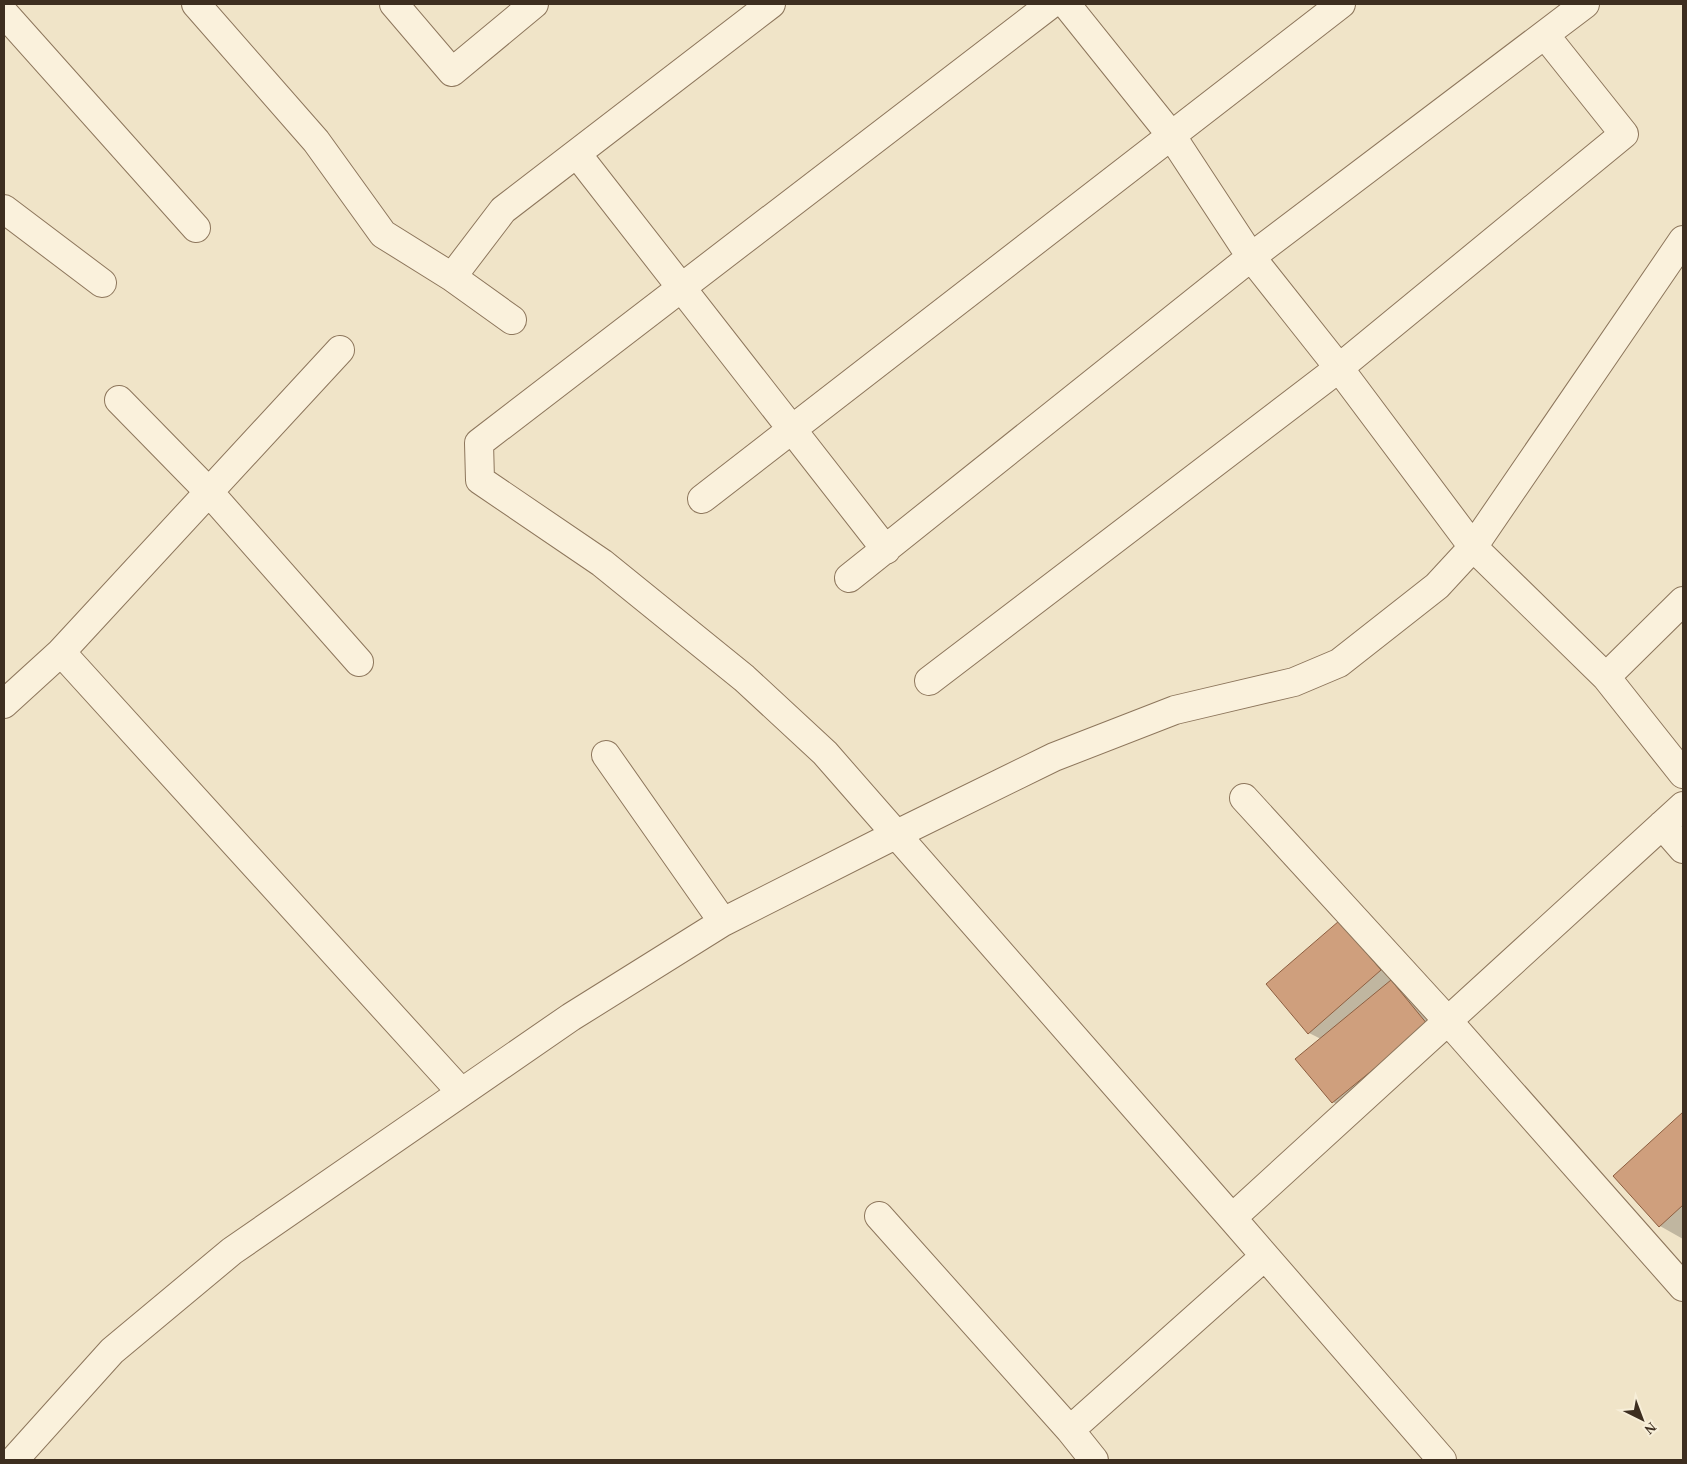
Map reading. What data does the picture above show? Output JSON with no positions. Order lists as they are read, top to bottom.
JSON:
{
  "north": "bottom right"
}
